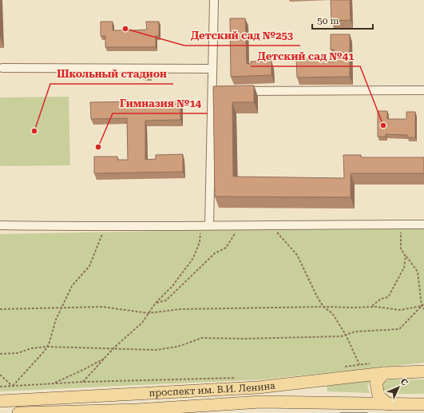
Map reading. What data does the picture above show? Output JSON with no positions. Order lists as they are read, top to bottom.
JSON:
{
  "streets": {
    "main road": ["проспект им. В.И. Ленина"]
  },
  "places": [
    "Детский сад №253",
    "Детский сад №41",
    "Школьный стадион",
    "Гимназия №14"
  ],
  "scale_bar": "50 m",
  "north": "top right"
}
